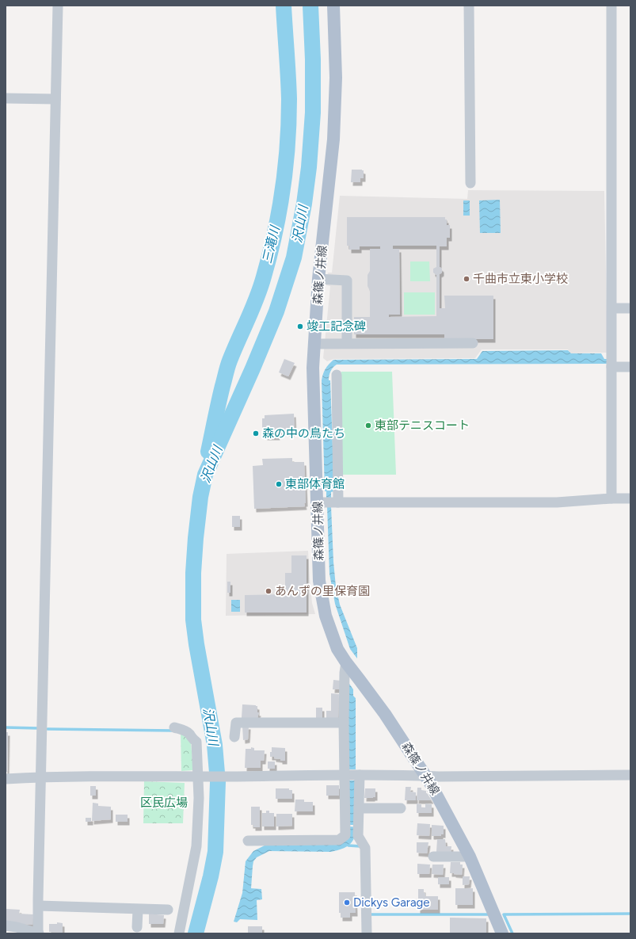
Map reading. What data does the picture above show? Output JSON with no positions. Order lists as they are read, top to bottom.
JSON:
{
  "streets": {
    "main road": ["森篠ノ井線"]
  },
  "water": ["沢山川", "三滝川"],
  "parks": ["区民広場"],
  "places": [
    "千曲市立東小学校",
    "竣工記念碑",
    "東部テニスコート",
    "森の中の鳥たち",
    "東部体育館",
    "あんずの里保育園",
    "Dickys Garage"
  ]
}
